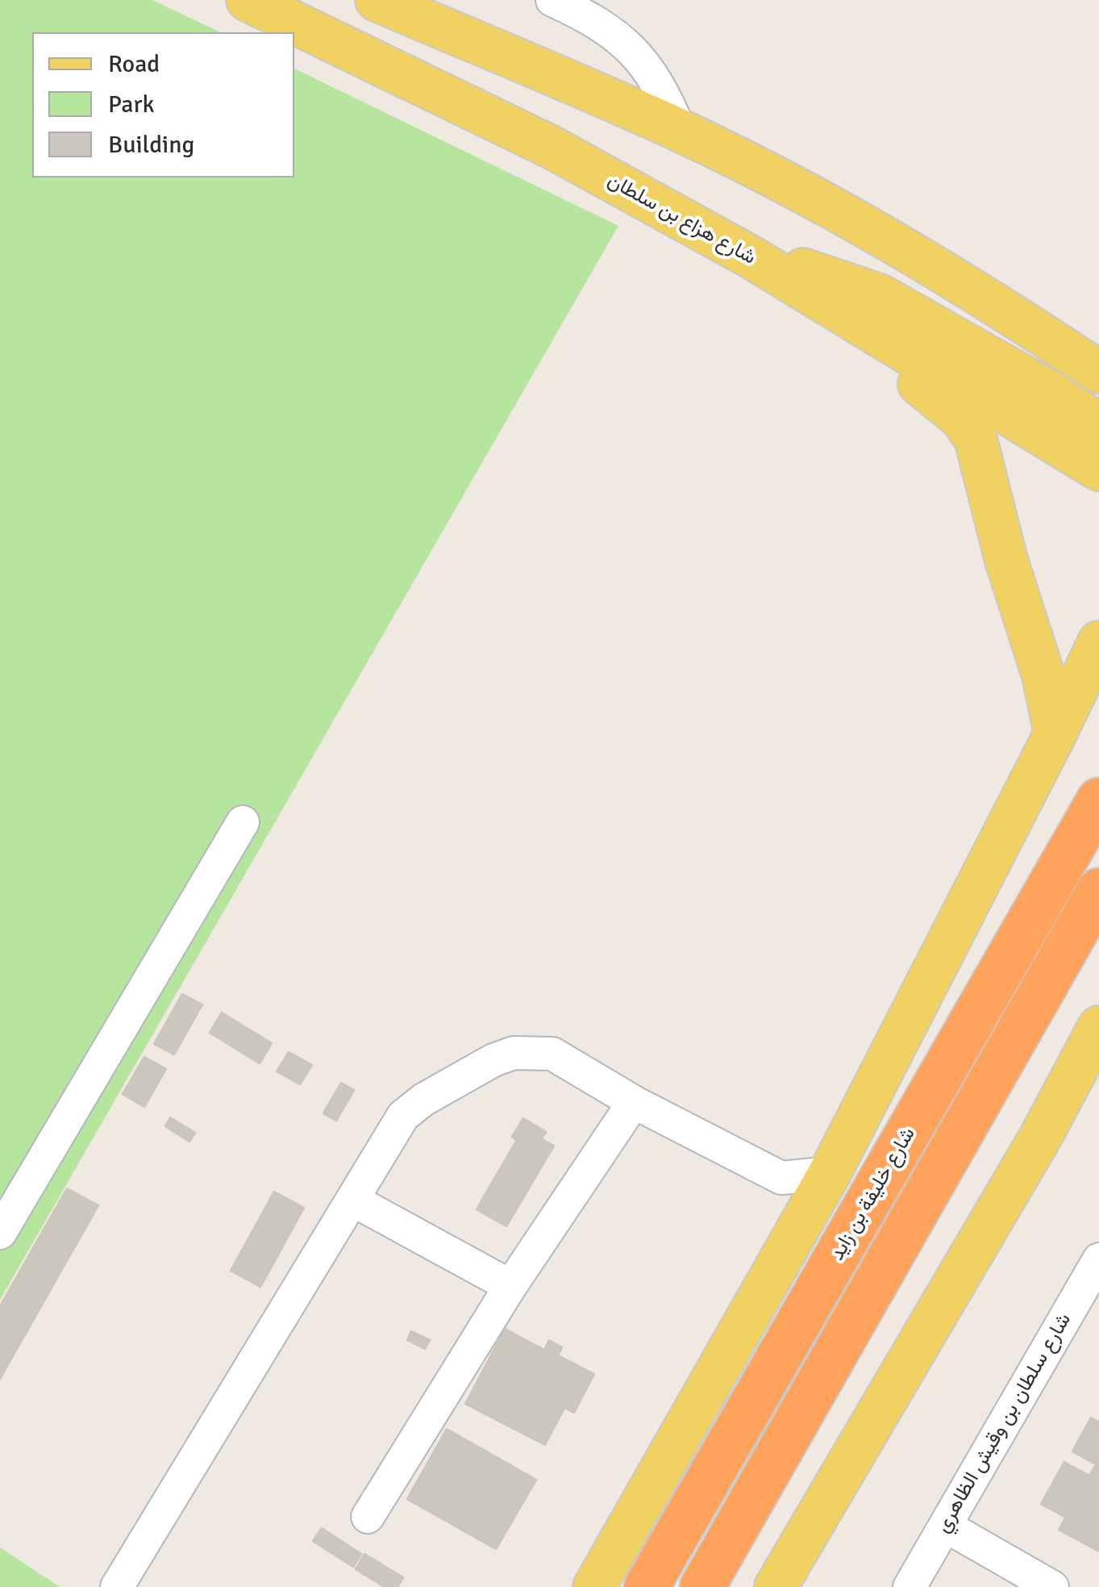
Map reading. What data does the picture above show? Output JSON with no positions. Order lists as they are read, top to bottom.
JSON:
{
  "streets": {
    "highway": ["شارع خليفة بن زايد"],
    "main road": ["شارع هزاع بن سلطان"],
    "street": ["شارع سلطان بن وقيش الظاهري"]
  },
  "legend": ["Road", "Park", "Building"]
}
